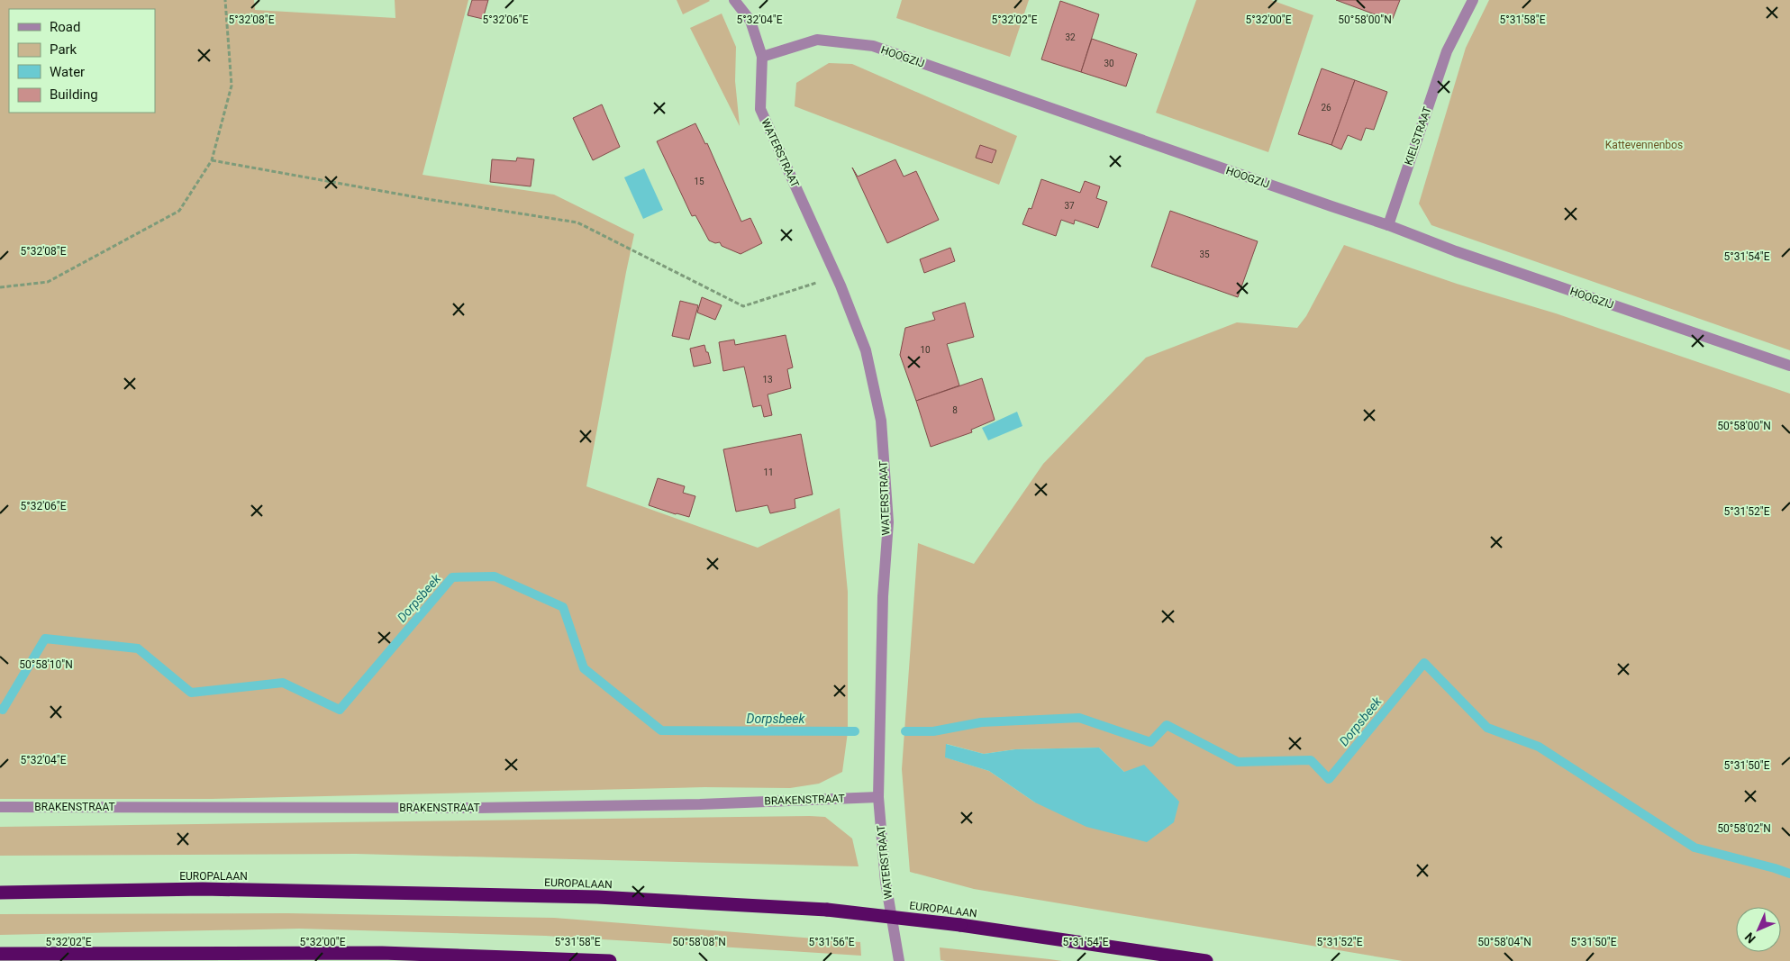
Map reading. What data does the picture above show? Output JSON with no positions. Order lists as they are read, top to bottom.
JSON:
{
  "streets": {
    "highway": ["EUROPALAAN"],
    "street": [
      "HOOGZIJ",
      "KIELSTRAAT",
      "WATERSTRAAT",
      "BRAKENSTRAAT"
    ]
  },
  "crossings": [
    ["HOOGZIJ", "KIELSTRAAT"],
    ["HOOGZIJ", "WATERSTRAAT"],
    ["WATERSTRAAT", "BRAKENSTRAAT"]
  ],
  "water": ["Dorpsbeek"],
  "parks": ["Kattevennenbos"],
  "house_numbers": [
    "32",
    "30",
    "26",
    "15",
    "37",
    "35",
    "10",
    "13",
    "8",
    "11"
  ],
  "legend": [
    "Road",
    "Park",
    "Water",
    "Building"
  ],
  "north": "bottom left",
  "coordinates": [
    "5°32'08\"E",
    "5°32'06\"E",
    "5°32'04\"E",
    "5°32'02\"E",
    "5°32'00\"E",
    "50°58'00\"N",
    "5°31'58\"E",
    "5°31'54\"E",
    "5°31'52\"E",
    "50°58'10\"N",
    "5°31'50\"E",
    "50°58'02\"N",
    "5°31'56\"E",
    "50°58'08\"N",
    "50°58'04\"N"
  ]
}
